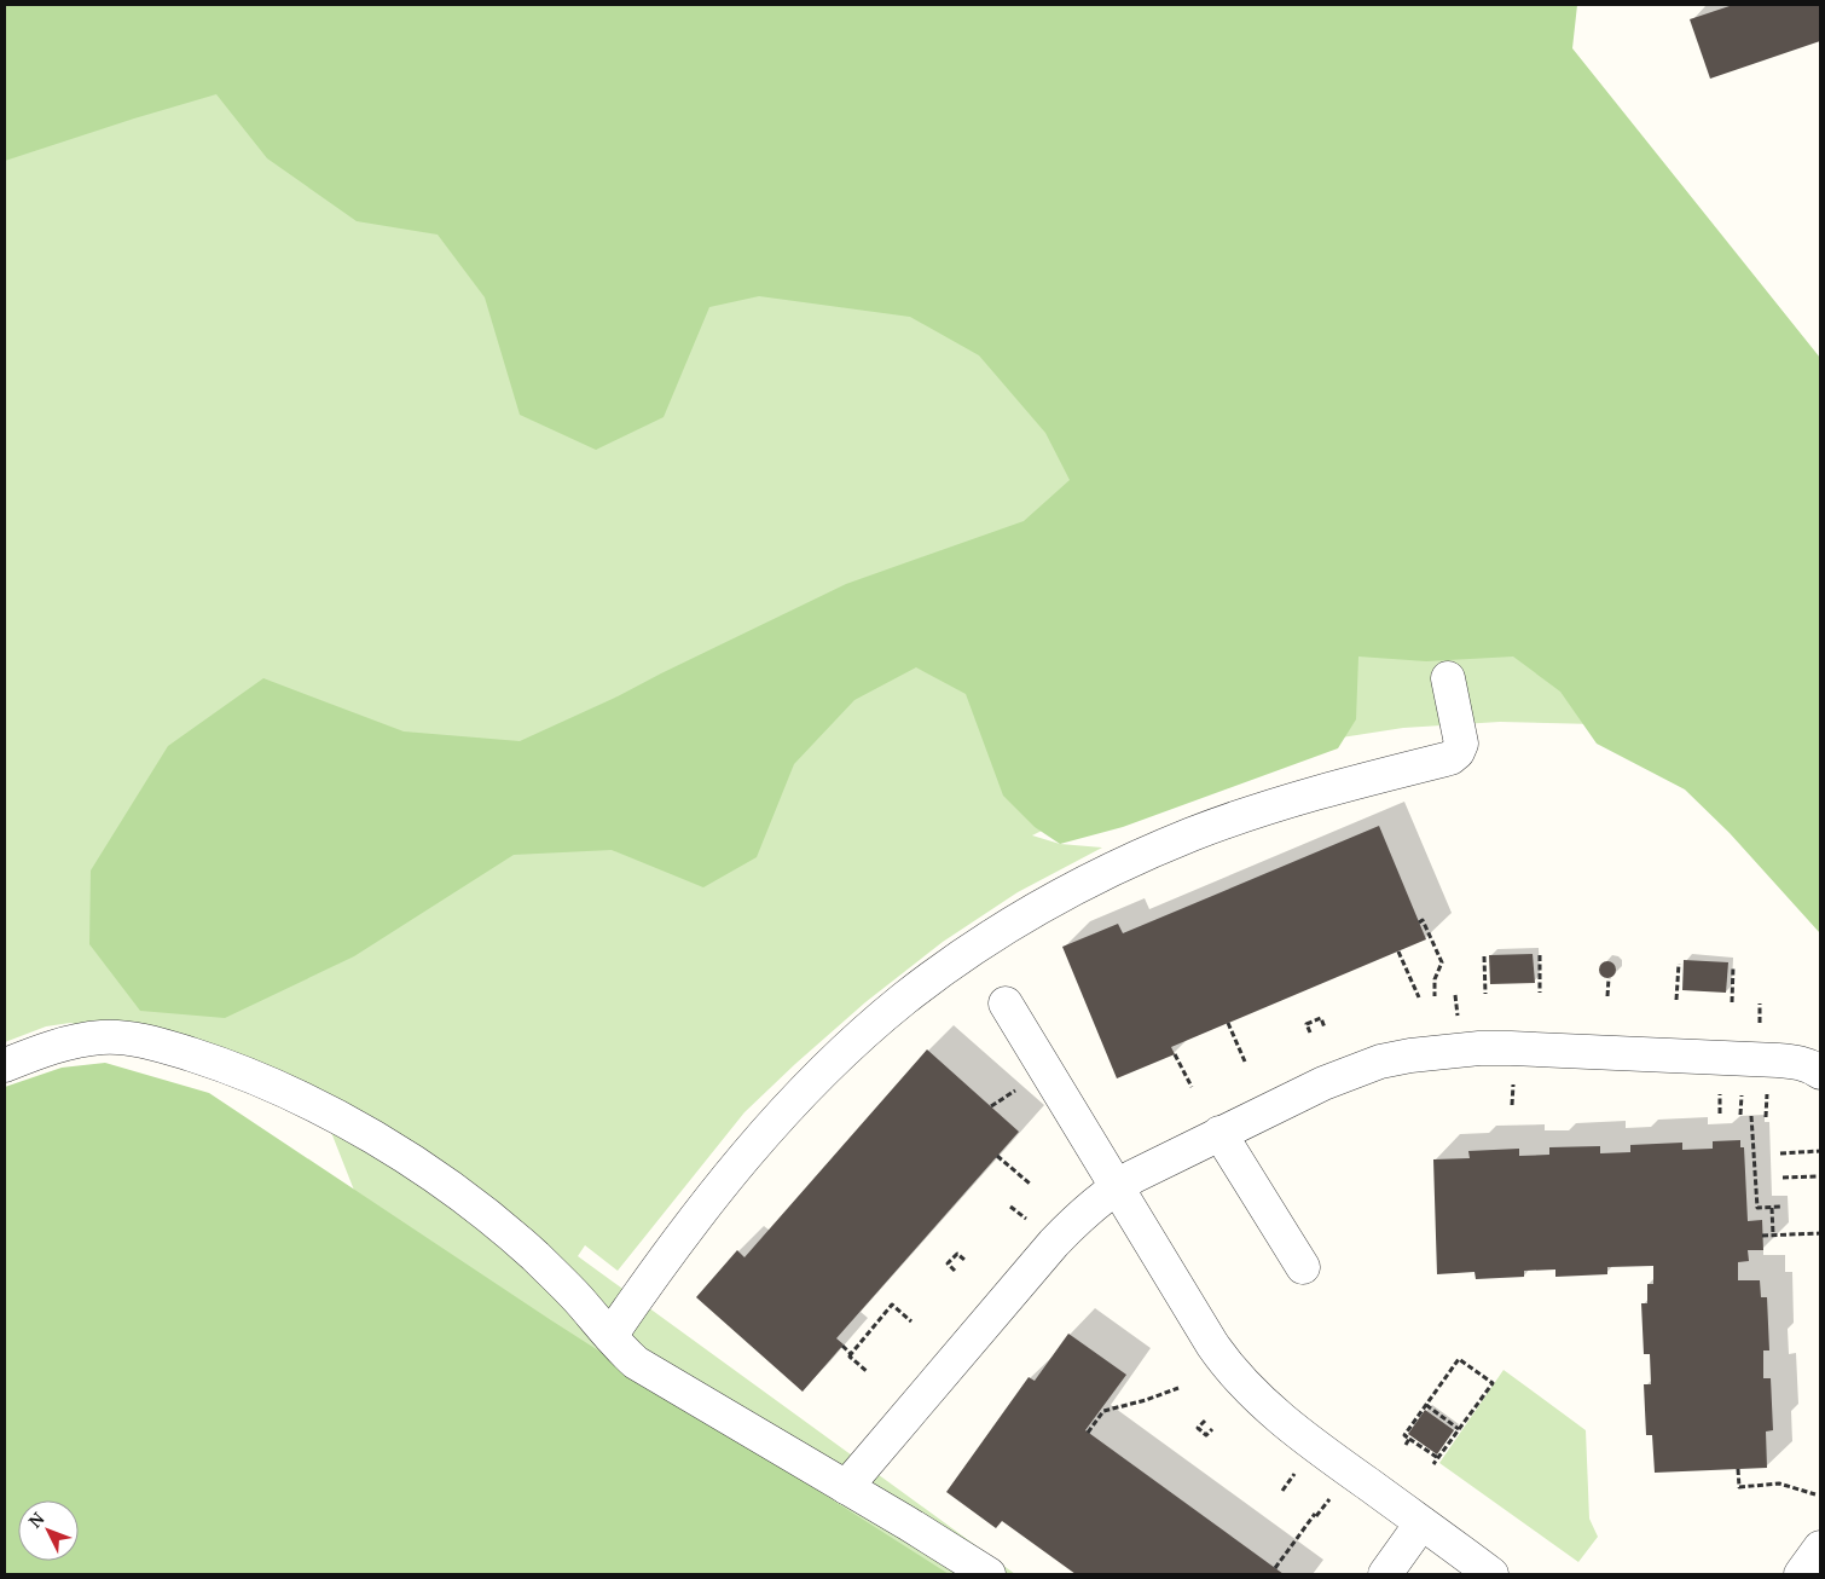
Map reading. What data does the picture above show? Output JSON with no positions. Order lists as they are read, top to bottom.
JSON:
{
  "north": "top left"
}
